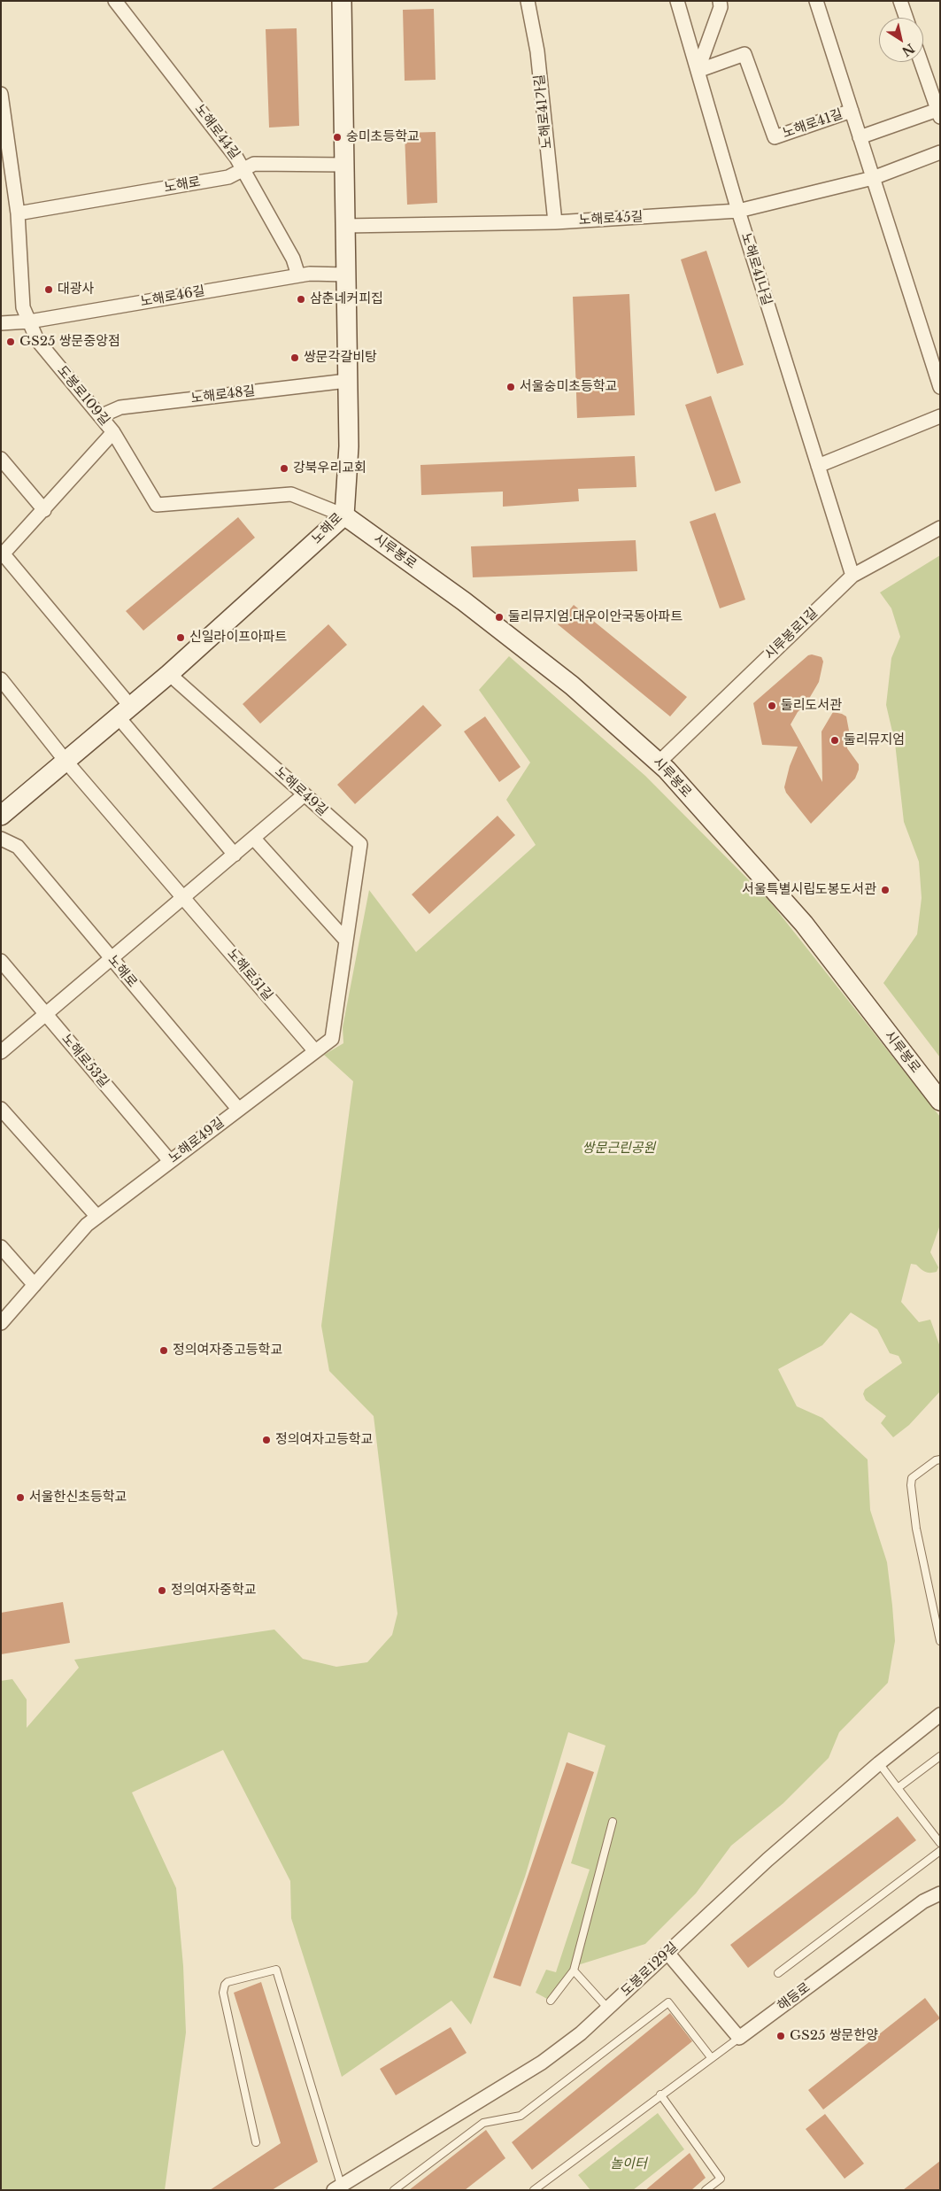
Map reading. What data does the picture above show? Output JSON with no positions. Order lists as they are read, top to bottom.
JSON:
{
  "streets": {
    "main road": ["노해로", "시루봉로"],
    "street": [
      "노해로41가길",
      "노해로41길",
      "노해로44길",
      "노해로45길",
      "노해로41나길",
      "노해로46길",
      "노해로48길",
      "도봉로109길",
      "시루봉로1길",
      "노해로49길",
      "노해로51길",
      "노해로53길",
      "도봉로129길",
      "해등로"
    ]
  },
  "crossings": [
    ["노해로41가길", "노해로45길"],
    ["노해로41길", "노해로41나길"],
    ["노해로44길", "노해로"],
    ["노해로44길", "노해로46길"],
    ["노해로", "노해로45길"],
    ["노해로", "노해로46길"],
    ["노해로", "노해로48길"],
    ["노해로", "도봉로109길"],
    ["노해로", "시루봉로"],
    ["노해로", "노해로49길"],
    ["노해로", "노해로51길"],
    ["노해로45길", "노해로41나길"],
    ["노해로41나길", "시루봉로1길"],
    ["노해로46길", "도봉로109길"],
    ["노해로48길", "도봉로109길"],
    ["도봉로109길", "시루봉로"],
    ["시루봉로", "시루봉로1길"],
    ["노해로49길", "노해로51길"],
    ["노해로49길", "노해로53길"]
  ],
  "parks": ["쌍문근린공원", "놀이터"],
  "places": [
    "숭미초등학교",
    "대광사",
    "삼춘네커피집",
    "GS25 쌍문중앙점",
    "쌍문각갈비탕",
    "서울숭미초등학교",
    "강북우리교회",
    "둘리뮤지엄.대우이안국동아파트",
    "신일라이프아파트",
    "둘리도서관",
    "둘리뮤지엄",
    "서울특별시립도봉도서관",
    "정의여자중고등학교",
    "정의여자고등학교",
    "서울한신초등학교",
    "정의여자중학교",
    "GS25 쌍문한양"
  ],
  "north": "bottom right"
}
